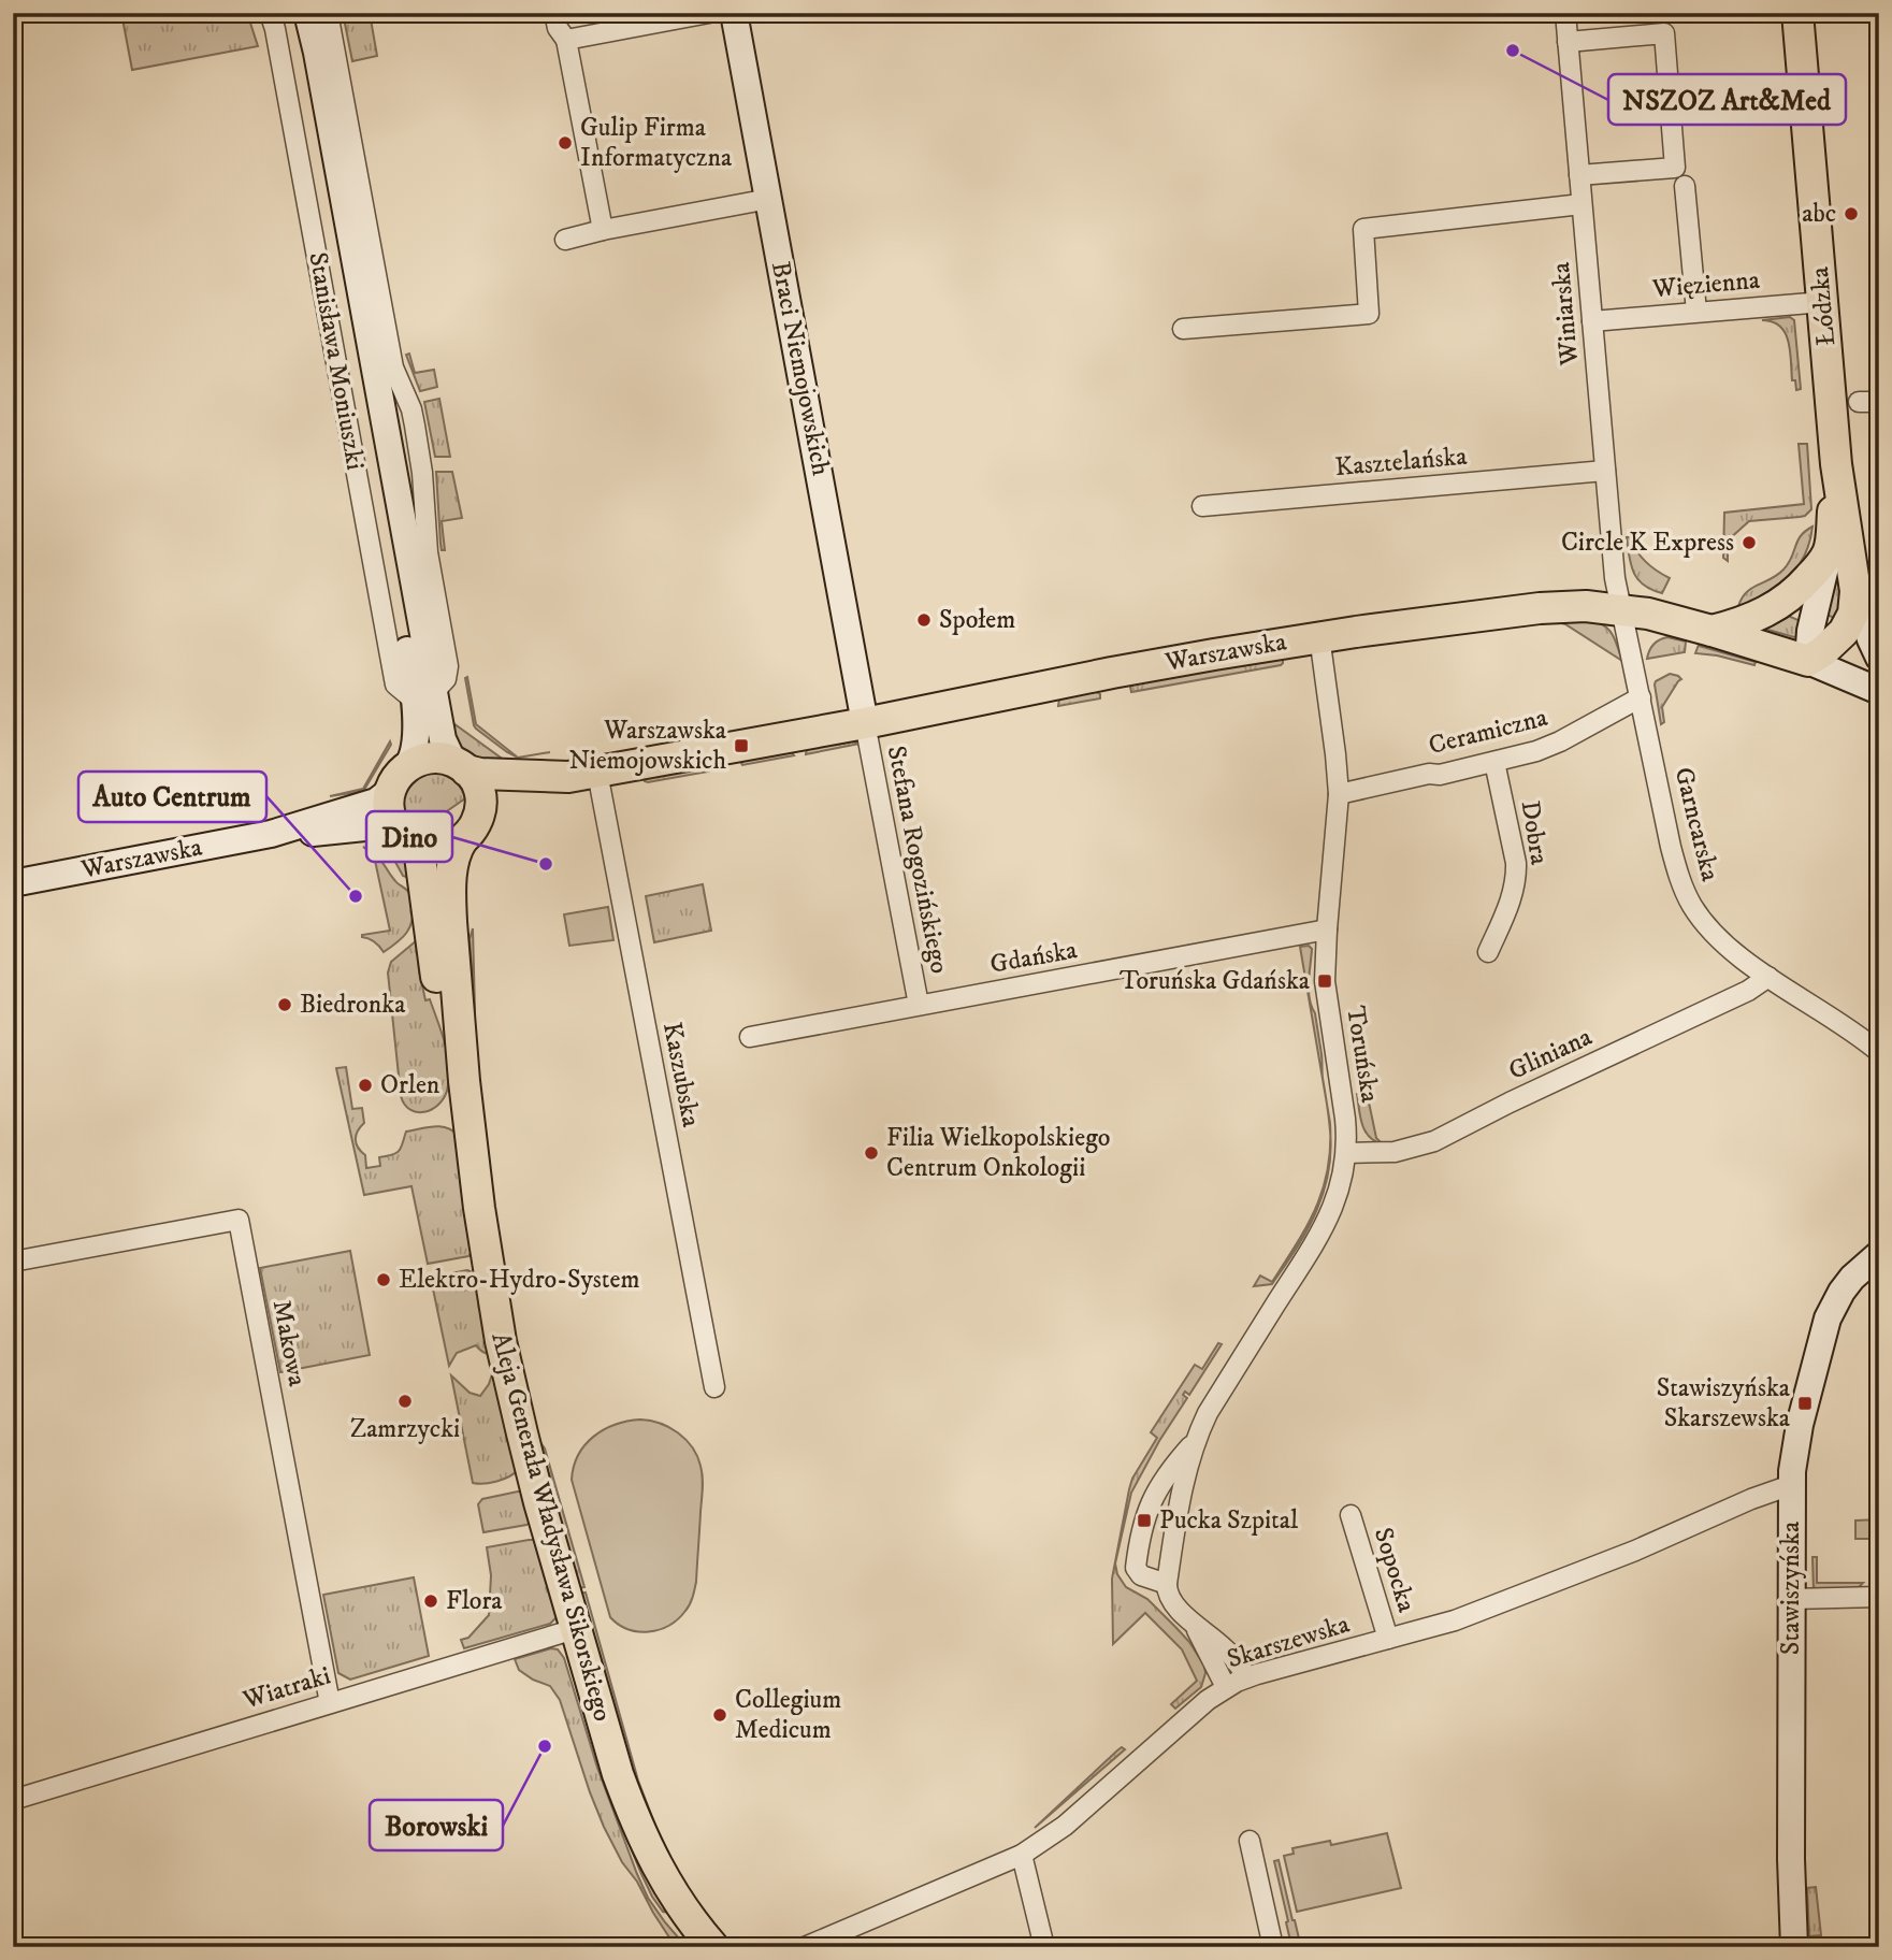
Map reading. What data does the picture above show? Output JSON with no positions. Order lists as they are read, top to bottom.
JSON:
{
  "streets": {
    "main road": [
      "Łódzka",
      "Stanisława Moniuszki",
      "Braci Niemojowskich",
      "Warszawska",
      "Aleja Generała Władysława Sikorskiego",
      "Stawiszyńska"
    ],
    "street": [
      "Więzienna",
      "Winiarska",
      "Kasztelańska",
      "Ceramiczna",
      "Garncarska",
      "Dobra",
      "Stefana Rogozińskiego",
      "Gdańska",
      "Toruńska",
      "Gliniana",
      "Kaszubska",
      "Makowa",
      "Sopocka",
      "Skarszewska",
      "Wiatraki"
    ]
  },
  "crossings": [
    ["Więzienna", "Łódzka"],
    ["Więzienna", "Winiarska"],
    ["Winiarska", "Kasztelańska"],
    ["Winiarska", "Warszawska"],
    ["Winiarska", "Garncarska"],
    ["Stanisława Moniuszki", "Warszawska"],
    ["Stanisława Moniuszki", "Aleja Generała Władysława Sikorskiego"],
    ["Braci Niemojowskich", "Warszawska"],
    ["Braci Niemojowskich", "Stefana Rogozińskiego"],
    ["Warszawska", "Garncarska"],
    ["Warszawska", "Stefana Rogozińskiego"],
    ["Warszawska", "Toruńska"],
    ["Warszawska", "Kaszubska"],
    ["Warszawska", "Aleja Generała Władysława Sikorskiego"],
    ["Ceramiczna", "Garncarska"],
    ["Ceramiczna", "Dobra"],
    ["Ceramiczna", "Toruńska"],
    ["Garncarska", "Gliniana"],
    ["Stefana Rogozińskiego", "Gdańska"],
    ["Gdańska", "Toruńska"],
    ["Toruńska", "Gliniana"],
    ["Makowa", "Wiatraki"],
    ["Aleja Generała Władysława Sikorskiego", "Wiatraki"],
    ["Sopocka", "Skarszewska"],
    ["Stawiszyńska", "Skarszewska"]
  ],
  "places": {
    "other": [
      "NSZOZ Art&Med",
      "Gulip Firma Informatyczna",
      "abc",
      "Circle K Express",
      "Społem",
      "Dino",
      "Auto Centrum",
      "Biedronka",
      "Orlen",
      "Filia Wielkopolskiego Centrum Onkologii",
      "Elektro-Hydro-System",
      "Zamrzycki",
      "Flora",
      "Collegium Medicum",
      "Borowski"
    ],
    "transit": [
      "Warszawska Niemojowskich",
      "Toruńska Gdańska",
      "Stawiszyńska Skarszewska",
      "Pucka Szpital"
    ]
  }
}
